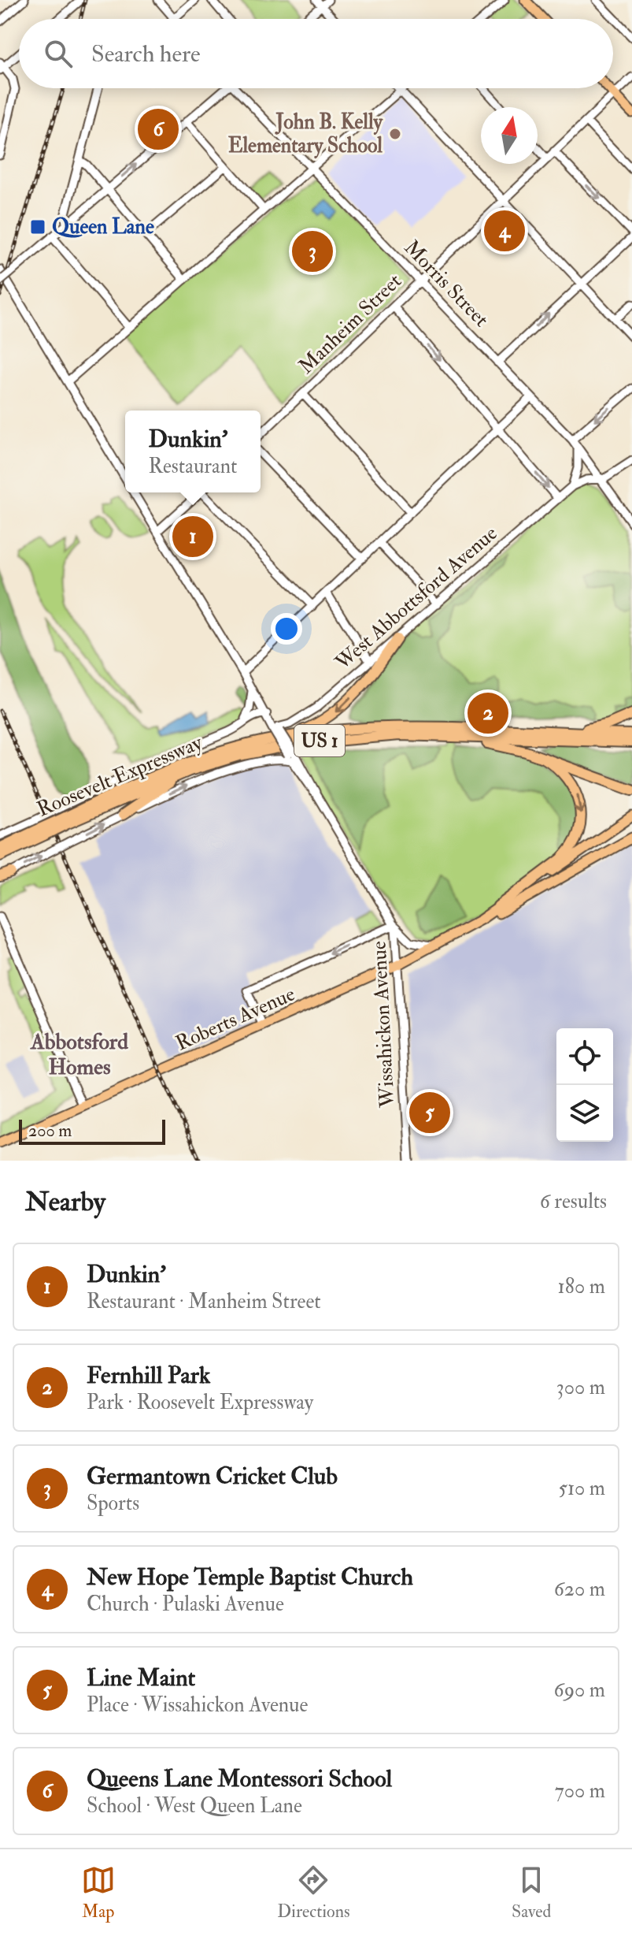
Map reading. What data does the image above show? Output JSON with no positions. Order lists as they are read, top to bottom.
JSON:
{
  "streets": {
    "highway": ["US 1", "Roosevelt Expressway"],
    "main road": ["Roberts Avenue"],
    "street": [
      "Morris Street",
      "Manheim Street",
      "West Abbottsford Avenue",
      "Wissahickon Avenue"
    ]
  },
  "crossings": [
    ["Morris Street", "Manheim Street"],
    ["Morris Street", "West Abbottsford Avenue"],
    ["West Abbottsford Avenue", "Wissahickon Avenue"],
    ["Roberts Avenue", "Wissahickon Avenue"]
  ],
  "districts": ["Abbotsford Homes"],
  "places": {
    "other": ["John B. Kelly Elementary School"],
    "transit": ["Queen Lane"]
  },
  "scale_bar": "200 m",
  "north": "top",
  "page": {
    "search": "Search here",
    "pins": [
      "6",
      "4",
      "3",
      "1",
      "2",
      "5"
    ],
    "popup": ["Dunkin'", "Restaurant"],
    "scale": "200 m",
    "heading": ["Nearby", "6 results"],
    "list": [
      {
        "mark": "1",
        "name": "Dunkin'",
        "note": "Restaurant · Manheim Street",
        "value": "180 m"
      },
      {
        "mark": "2",
        "name": "Fernhill Park",
        "note": "Park · Roosevelt Expressway",
        "value": "300 m"
      },
      {
        "mark": "3",
        "name": "Germantown Cricket Club",
        "note": "Sports",
        "value": "510 m"
      },
      {
        "mark": "4",
        "name": "New Hope Temple Baptist Church",
        "note": "Church · Pulaski Avenue",
        "value": "620 m"
      },
      {
        "mark": "5",
        "name": "Line Maint",
        "note": "Place · Wissahickon Avenue",
        "value": "690 m"
      },
      {
        "mark": "6",
        "name": "Queens Lane Montessori School",
        "note": "School · West Queen Lane",
        "value": "700 m"
      }
    ],
    "nav": ["Map", "Directions", "Saved"]
  }
}
